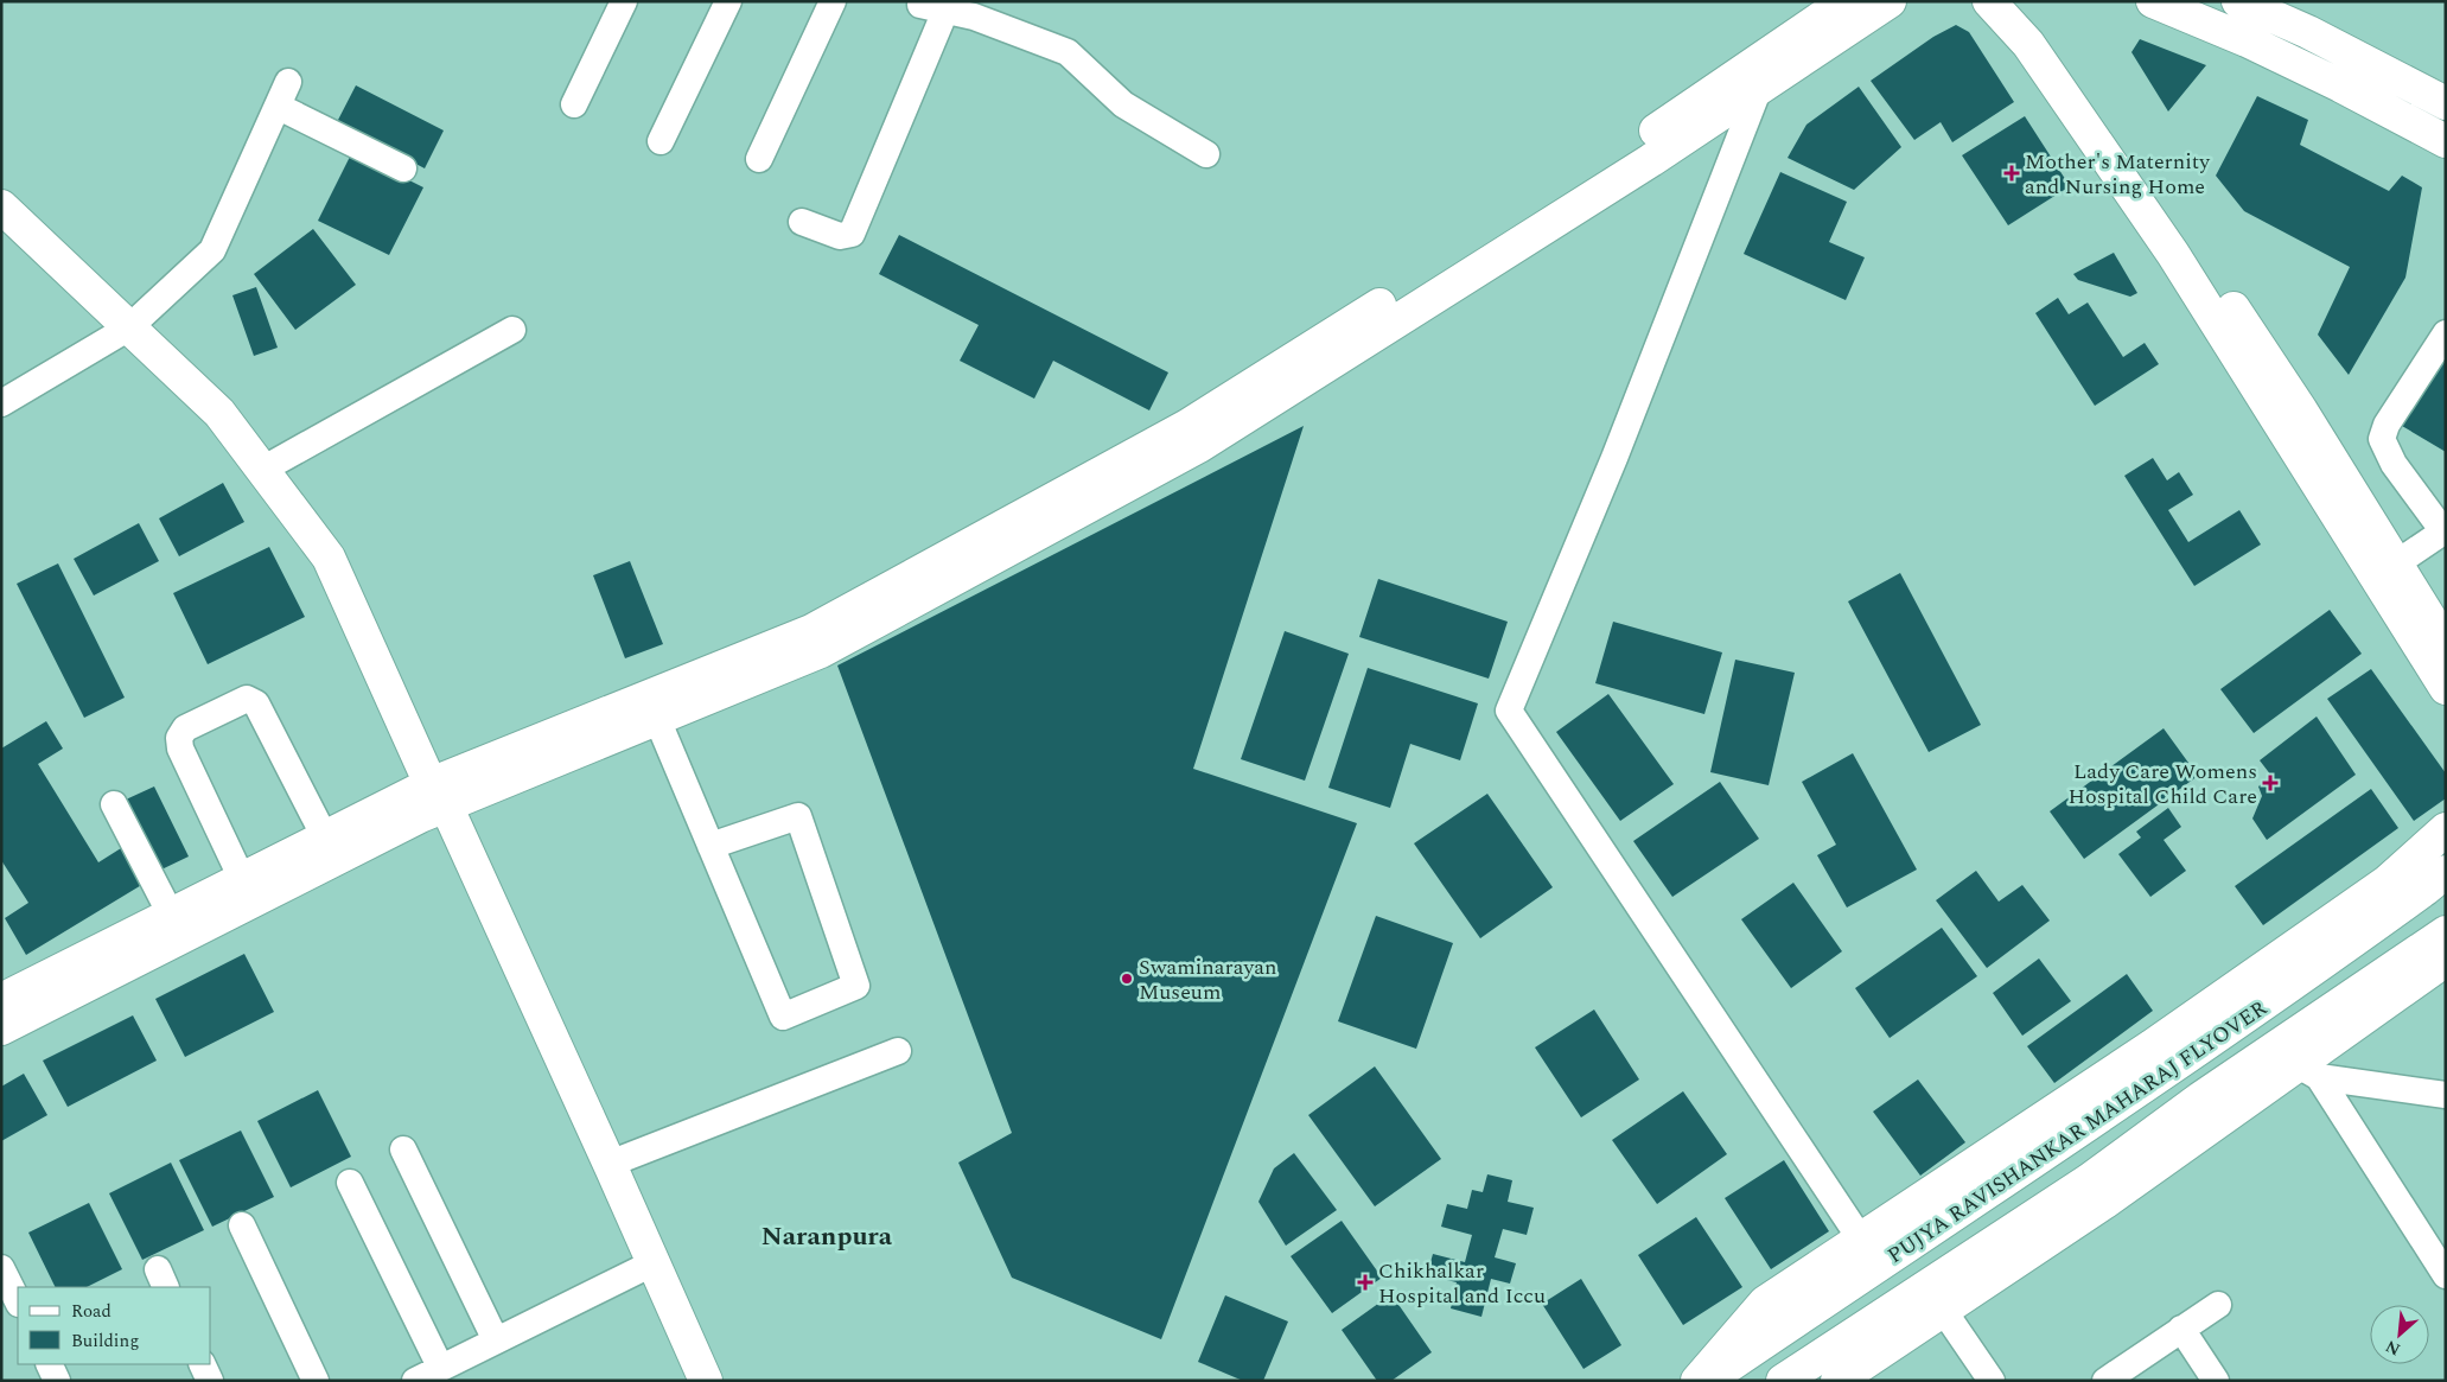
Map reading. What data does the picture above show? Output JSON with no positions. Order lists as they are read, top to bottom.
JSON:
{
  "streets": {
    "street": ["PUJYA RAVISHANKAR MAHARAJ FLYOVER"]
  },
  "districts": ["Naranpura"],
  "places": {
    "health": ["Mother's Maternity and Nursing Home", "Lady Care Womens Hospital Child Care", "Chikhalkar Hospital and Iccu"],
    "other": ["Swaminarayan Museum"]
  },
  "legend": ["Road", "Building"],
  "north": "bottom left"
}
